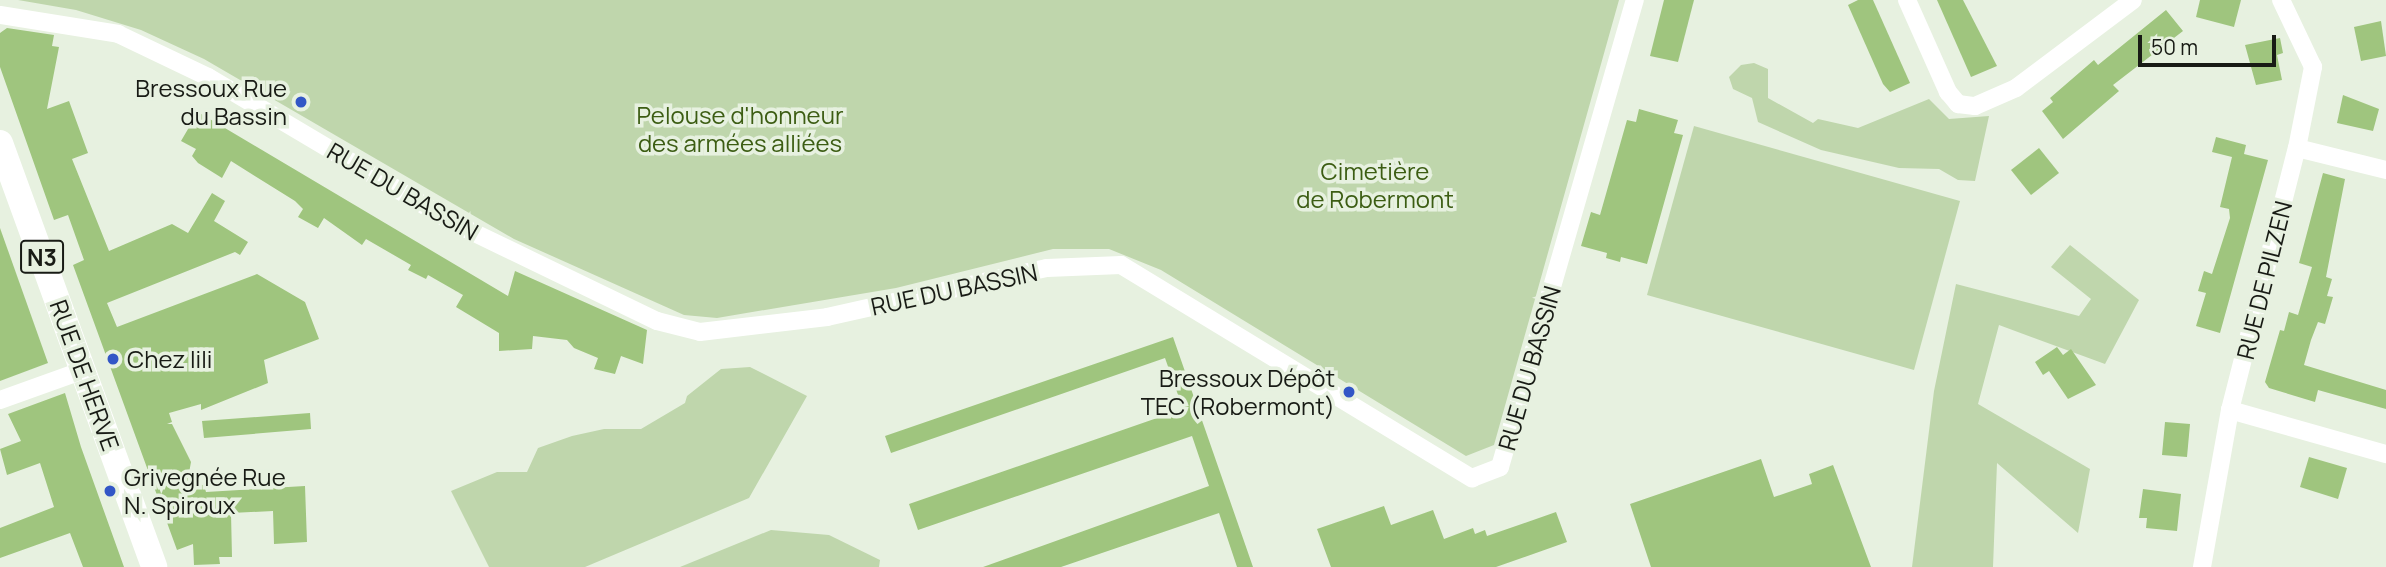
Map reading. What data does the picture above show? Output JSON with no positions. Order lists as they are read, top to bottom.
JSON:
{
  "streets": {
    "main road": ["N3", "RUE DE HERVE"],
    "street": ["RUE DU BASSIN", "RUE DE PILZEN"]
  },
  "parks": ["Pelouse d'honneur des armées alliées", "Cimetière de Robermont"],
  "places": [
    "Bressoux Rue du Bassin",
    "Chez lili",
    "Bressoux Dépôt TEC (Robermont)",
    "Grivegnée Rue N. Spiroux"
  ],
  "scale_bar": "50 m"
}
